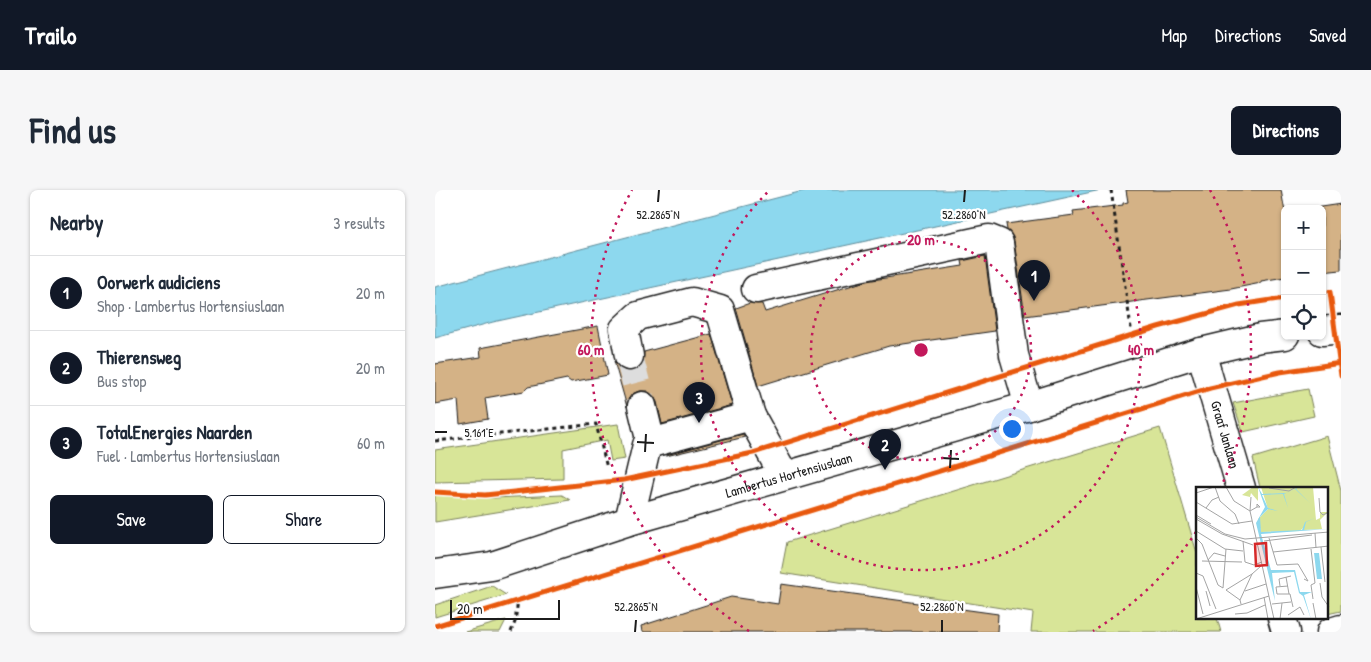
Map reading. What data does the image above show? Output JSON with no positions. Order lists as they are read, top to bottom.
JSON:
{
  "streets": {
    "street": ["Graaf Janlaan", "Lambertus Hortensiuslaan"]
  },
  "crossings": [
    ["Graaf Janlaan", "Lambertus Hortensiuslaan"]
  ],
  "scale_bar": "20 m",
  "page": {
    "header": "Trailo",
    "nav": ["Map", "Directions", "Saved"],
    "buttons": [
      "Directions",
      ["Save", "Share"]
    ],
    "title": "Find us",
    "heading": ["Nearby", "3 results"],
    "map_buttons": ["+", "−"],
    "list": [
      {
        "mark": "1",
        "name": "Oorwerk audiciens",
        "note": "Shop · Lambertus Hortensiuslaan",
        "value": "20 m"
      },
      {
        "mark": "2",
        "name": "Thierensweg",
        "note": "Bus stop",
        "value": "20 m"
      },
      {
        "mark": "3",
        "name": "TotalEnergies Naarden",
        "note": "Fuel · Lambertus Hortensiuslaan",
        "value": "60 m"
      }
    ],
    "pins": ["1", "3", "2"],
    "scale": "20 m"
  },
  "coordinates": ["52.2865°N", "52.2860°N", "5.161°E"],
  "rings": ["20 m", "40 m", "60 m"]
}
